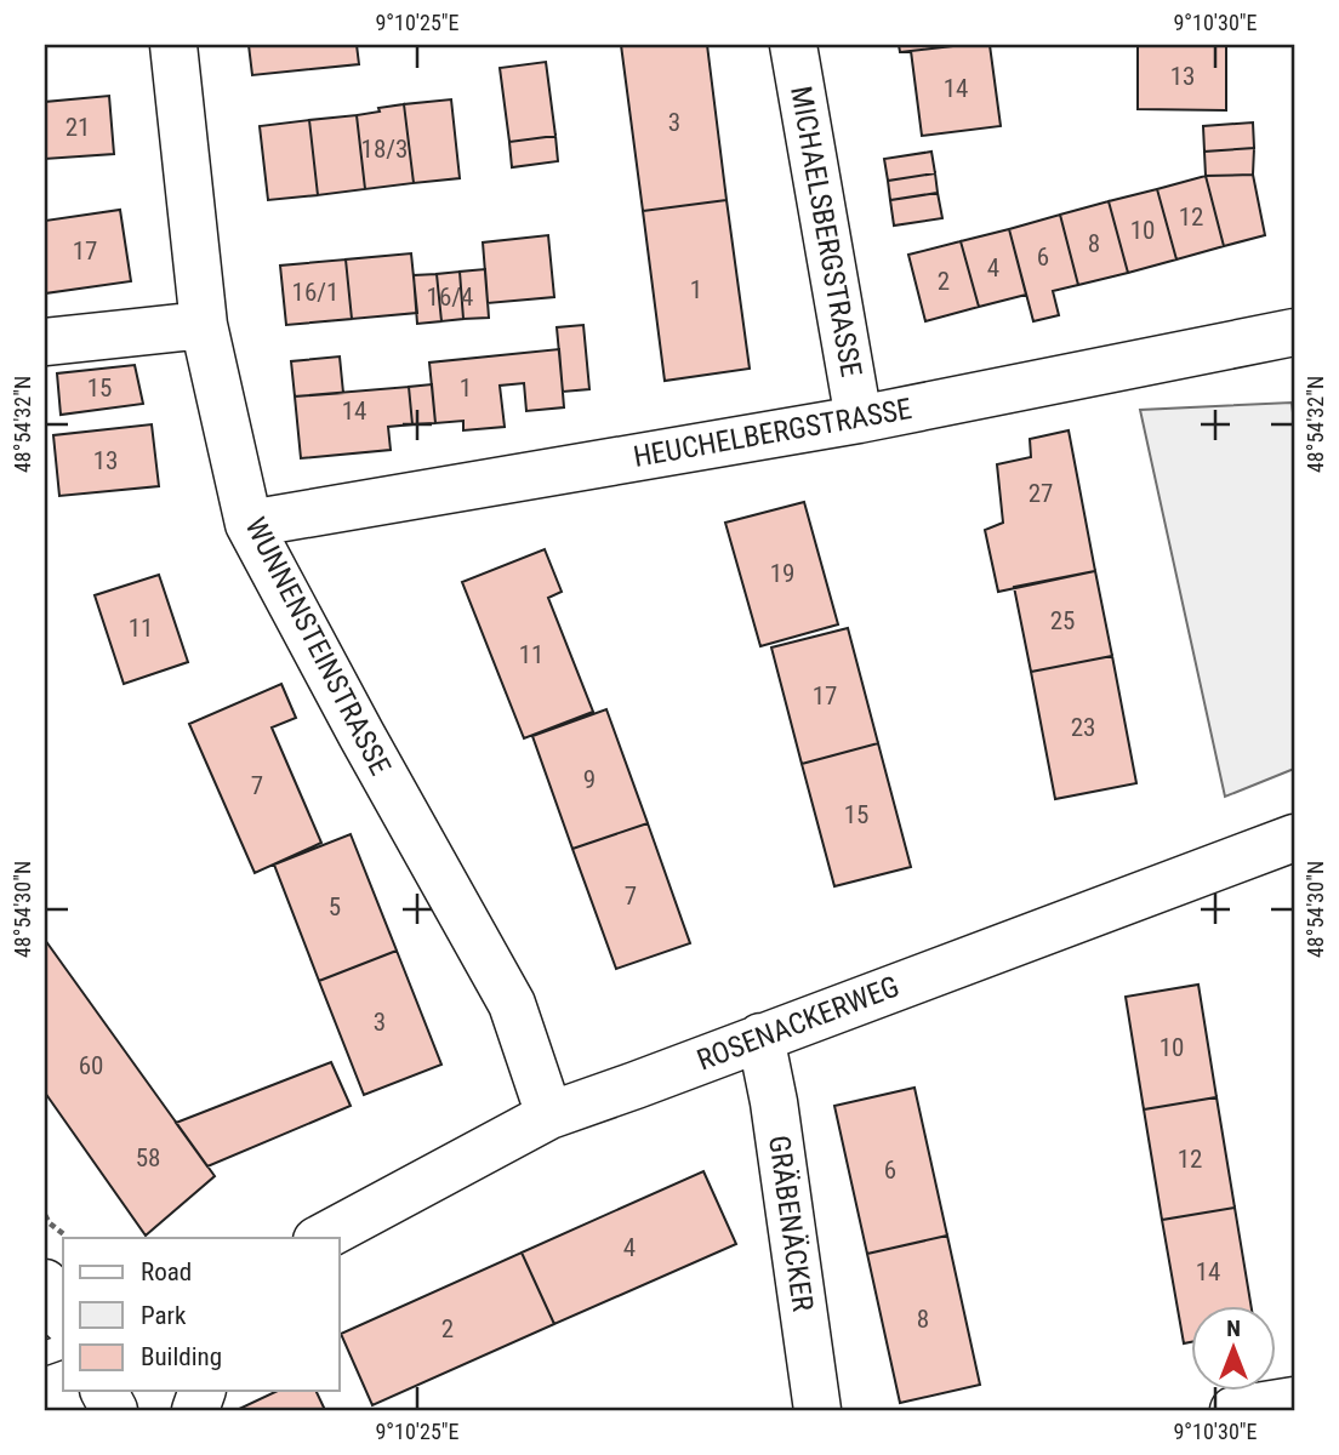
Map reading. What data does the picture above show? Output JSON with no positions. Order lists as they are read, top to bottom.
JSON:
{
  "streets": {
    "street": [
      "MICHAELSBERGSTRASSE",
      "HEUCHELBERGSTRASSE",
      "WUNNENSTEINSTRASSE",
      "ROSENACKERWEG",
      "GRÄBENÄCKER"
    ]
  },
  "crossings": [
    ["MICHAELSBERGSTRASSE", "HEUCHELBERGSTRASSE"],
    ["HEUCHELBERGSTRASSE", "WUNNENSTEINSTRASSE"],
    ["WUNNENSTEINSTRASSE", "ROSENACKERWEG"],
    ["ROSENACKERWEG", "GRÄBENÄCKER"]
  ],
  "house_numbers": [
    "13",
    "14",
    "3",
    "21",
    "18/3",
    "12",
    "10",
    "8",
    "17",
    "6",
    "4",
    "2",
    "1",
    "16/1",
    "16/4",
    "15",
    "1",
    "14",
    "13",
    "27",
    "19",
    "25",
    "11",
    "11",
    "17",
    "23",
    "9",
    "7",
    "15",
    "7",
    "5",
    "3",
    "10",
    "60",
    "58",
    "12",
    "6",
    "4",
    "14",
    "8",
    "2"
  ],
  "legend": ["Road", "Park", "Building"],
  "north": "top",
  "coordinates": [
    "9°10'25\"E",
    "9°10'30\"E",
    "48°54'32\"N",
    "48°54'30\"N"
  ]
}
